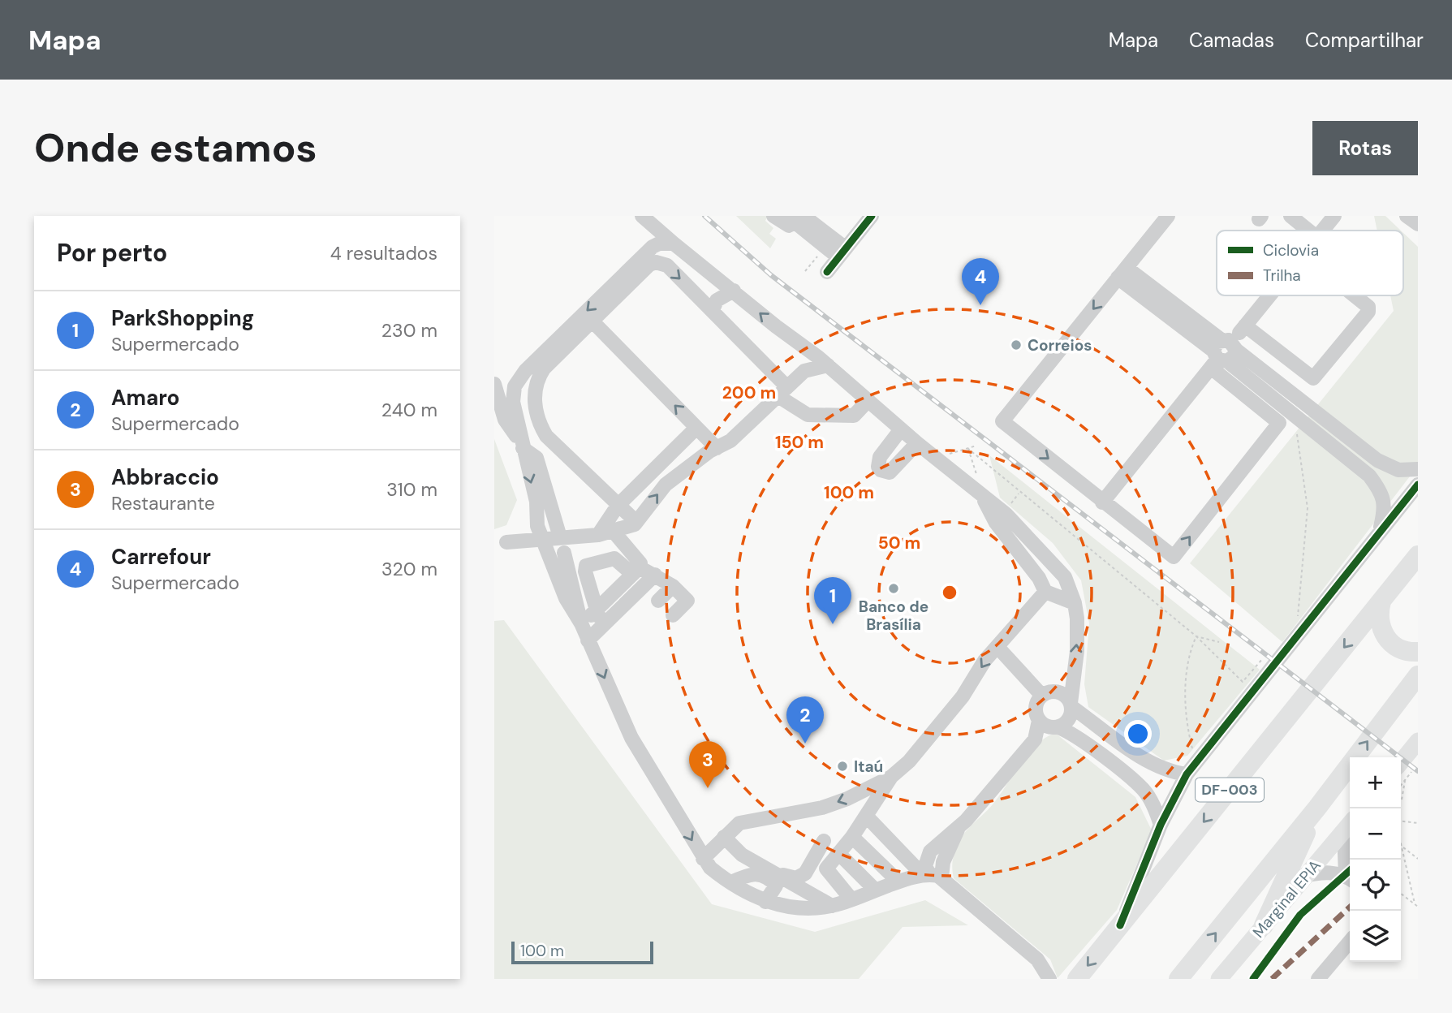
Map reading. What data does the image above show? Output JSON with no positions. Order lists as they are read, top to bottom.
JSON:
{
  "streets": {
    "highway": ["DF-003"],
    "main road": ["Marginal EPIA"]
  },
  "places": ["Correios", "Banco de Brasília", "Itaú"],
  "legend": ["Ciclovia", "Trilha"],
  "scale_bar": "100 m",
  "page": {
    "header": "Mapa",
    "nav": ["Mapa", "Camadas", "Compartilhar"],
    "buttons": "Rotas",
    "title": "Onde estamos",
    "heading": ["Por perto", "4 resultados"],
    "pins": [
      "4",
      "1",
      "2",
      "3"
    ],
    "list": [
      {
        "mark": "1",
        "name": "ParkShopping",
        "note": "Supermercado",
        "value": "230 m"
      },
      {
        "mark": "2",
        "name": "Amaro",
        "note": "Supermercado",
        "value": "240 m"
      },
      {
        "mark": "3",
        "name": "Abbraccio",
        "note": "Restaurante",
        "value": "310 m"
      },
      {
        "mark": "4",
        "name": "Carrefour",
        "note": "Supermercado",
        "value": "320 m"
      }
    ],
    "map_buttons": ["+", "−"],
    "scale": "100 m"
  },
  "rings": [
    "200 m",
    "150 m",
    "100 m",
    "50 m"
  ]
}
